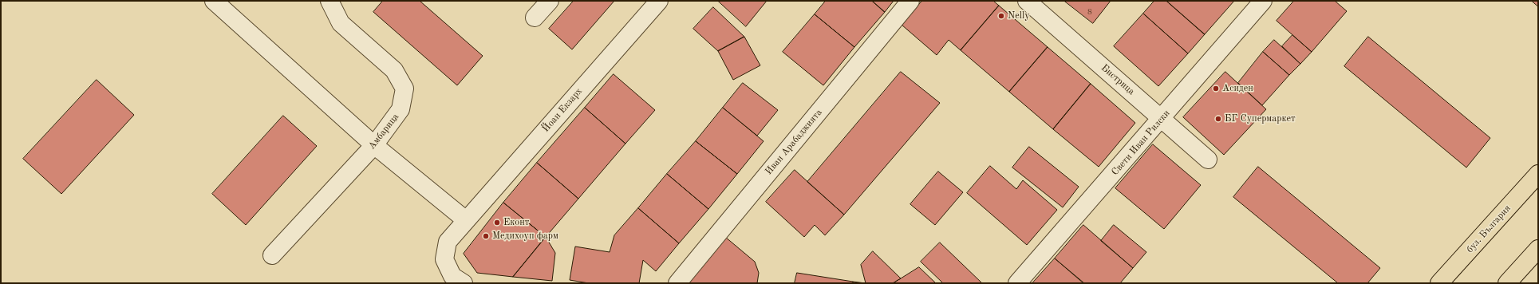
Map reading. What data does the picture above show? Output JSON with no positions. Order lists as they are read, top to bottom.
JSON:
{
  "streets": {
    "main road": ["бул. България"],
    "street": [
      "Бистрица",
      "Йоан Екзарх",
      "Амбарица",
      "Иван Арабаджията",
      "Свети Иван Рилски"
    ]
  },
  "crossings": [
    ["Бистрица", "Свети Иван Рилски"]
  ],
  "places": [
    "Nelly",
    "Асиден",
    "БГ Супермаркет",
    "Еконт",
    "Медихоуп фарм"
  ],
  "house_numbers": ["8"]
}
